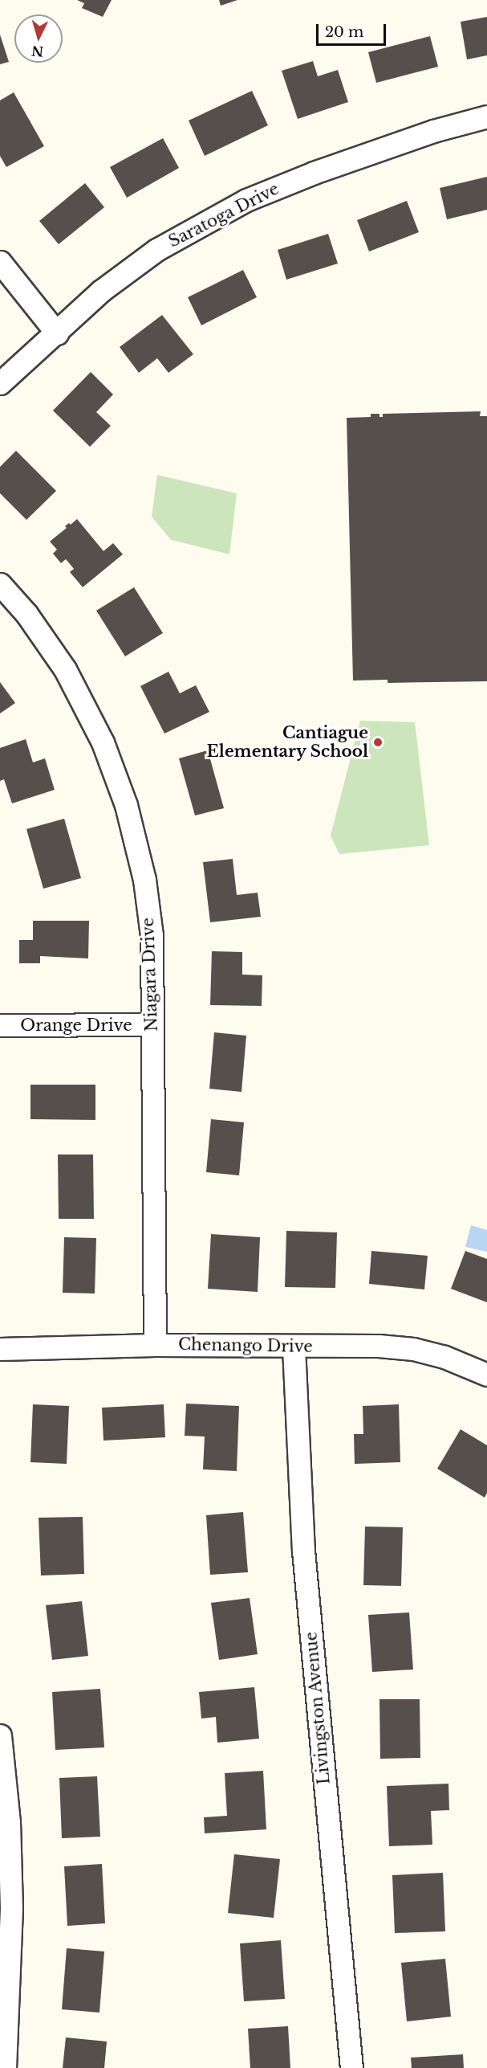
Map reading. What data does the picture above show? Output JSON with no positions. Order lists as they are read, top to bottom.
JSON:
{
  "streets": {
    "street": [
      "Saratoga Drive",
      "Niagara Drive",
      "Orange Drive",
      "Chenango Drive",
      "Livingston Avenue"
    ]
  },
  "crossings": [
    ["Niagara Drive", "Orange Drive"],
    ["Niagara Drive", "Chenango Drive"],
    ["Chenango Drive", "Livingston Avenue"]
  ],
  "places": ["Cantiague Elementary School"],
  "scale_bar": "20 m",
  "north": "bottom"
}
